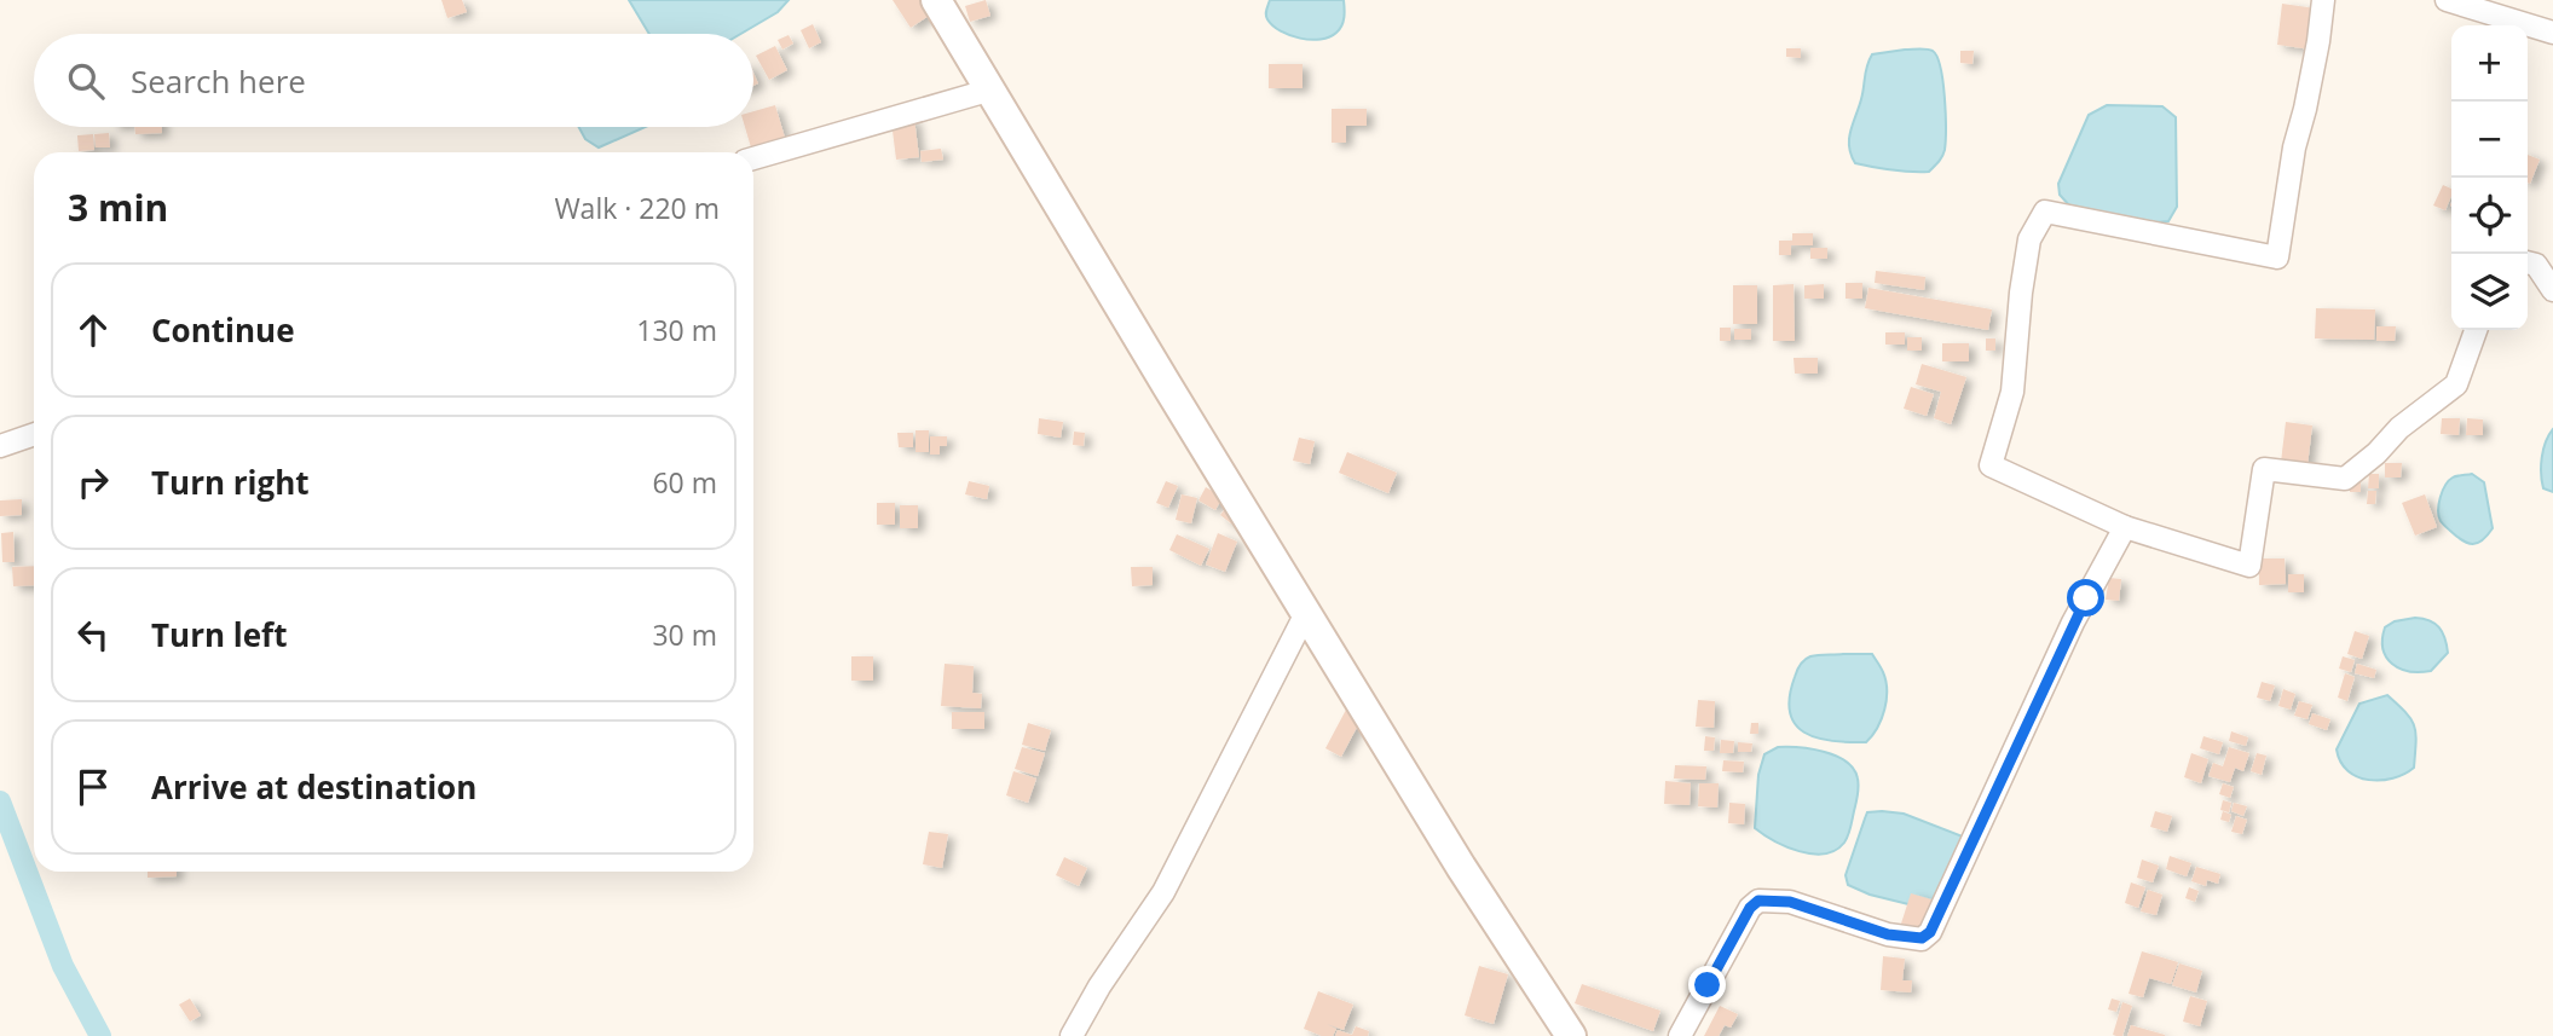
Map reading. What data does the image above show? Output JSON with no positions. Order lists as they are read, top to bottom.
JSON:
{
  "page": {
    "map_buttons": ["+", "−"],
    "search": "Search here",
    "heading": ["3 min", "Walk · 220 m"],
    "list": [
      ["Continue", "130 m"],
      ["Turn right", "60 m"],
      ["Turn left", "30 m"],
      "Arrive at destination"
    ]
  }
}
